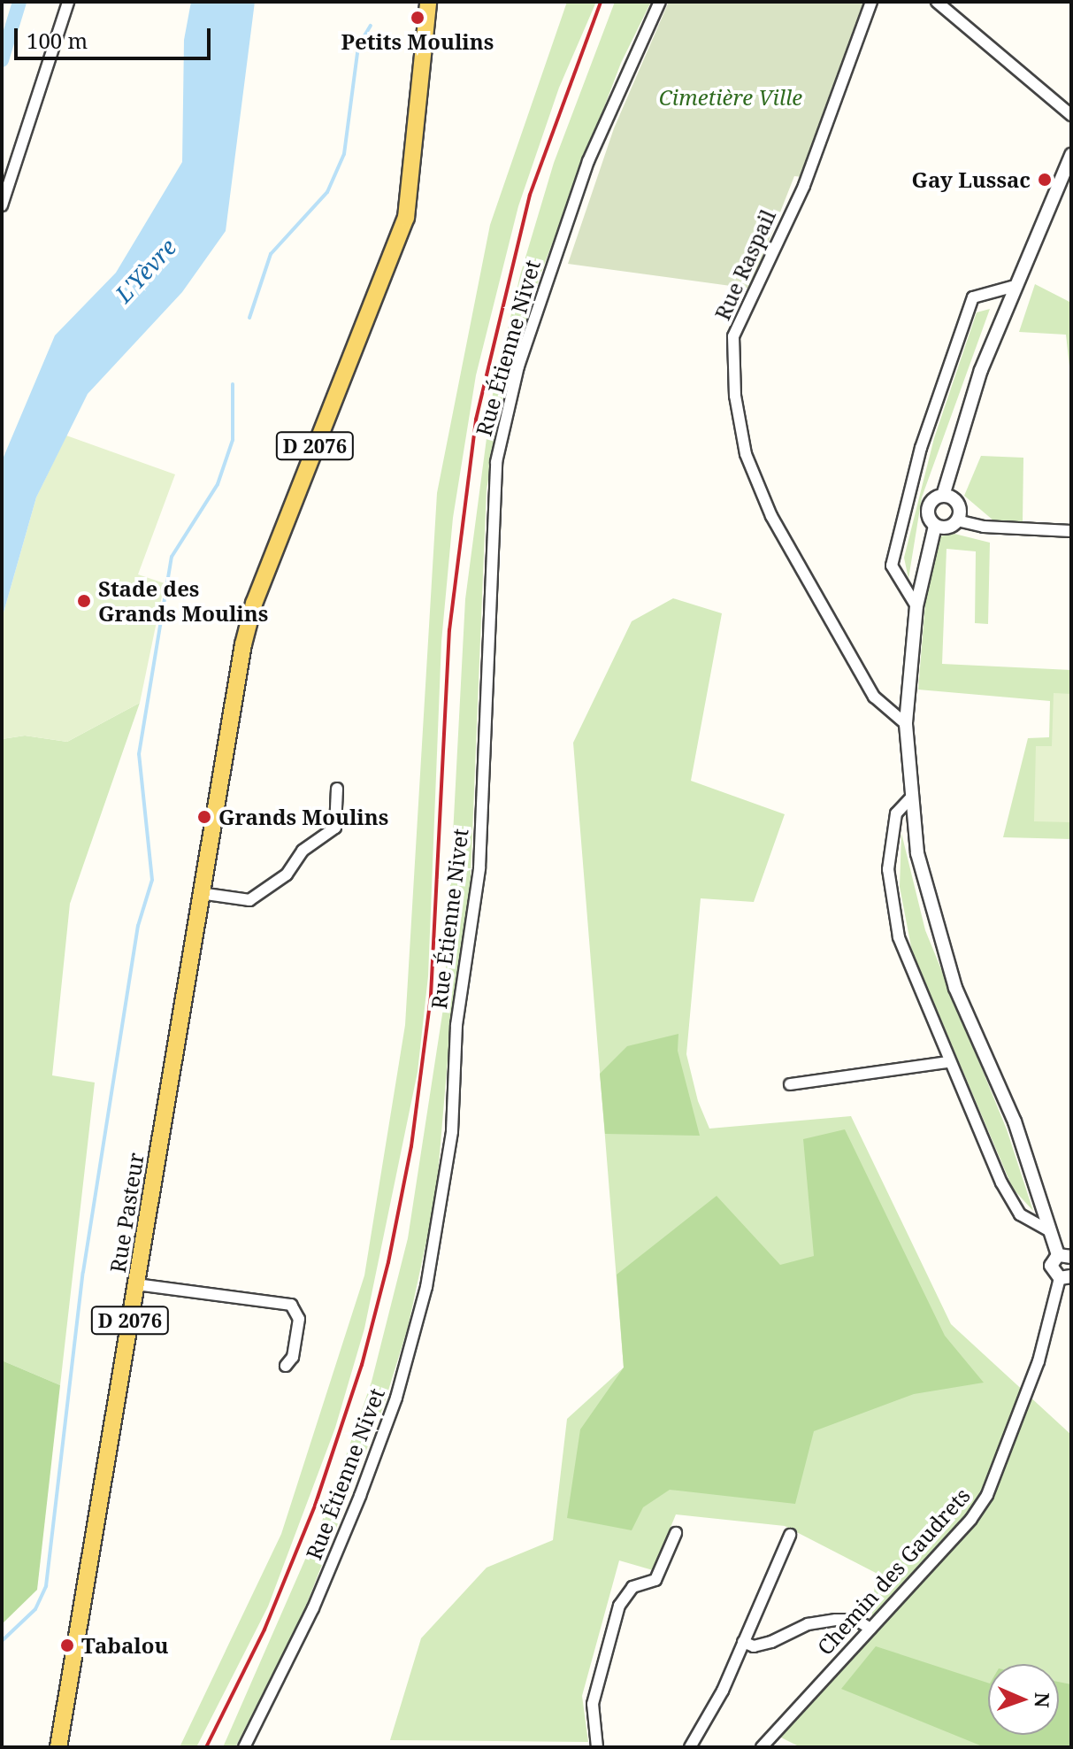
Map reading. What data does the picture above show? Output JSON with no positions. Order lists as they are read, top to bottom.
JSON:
{
  "streets": {
    "main road": ["D 2076", "Rue Pasteur"],
    "street": ["Rue Raspail", "Rue Étienne Nivet", "Chemin des Gaudrets"]
  },
  "crossings": [
    ["D 2076", "Rue Pasteur"]
  ],
  "water": ["L'Yèvre"],
  "parks": ["Cimetière Ville"],
  "places": [
    "Petits Moulins",
    "Gay Lussac",
    "Stade des Grands Moulins",
    "Grands Moulins",
    "Tabalou"
  ],
  "scale_bar": "100 m",
  "north": "right"
}
